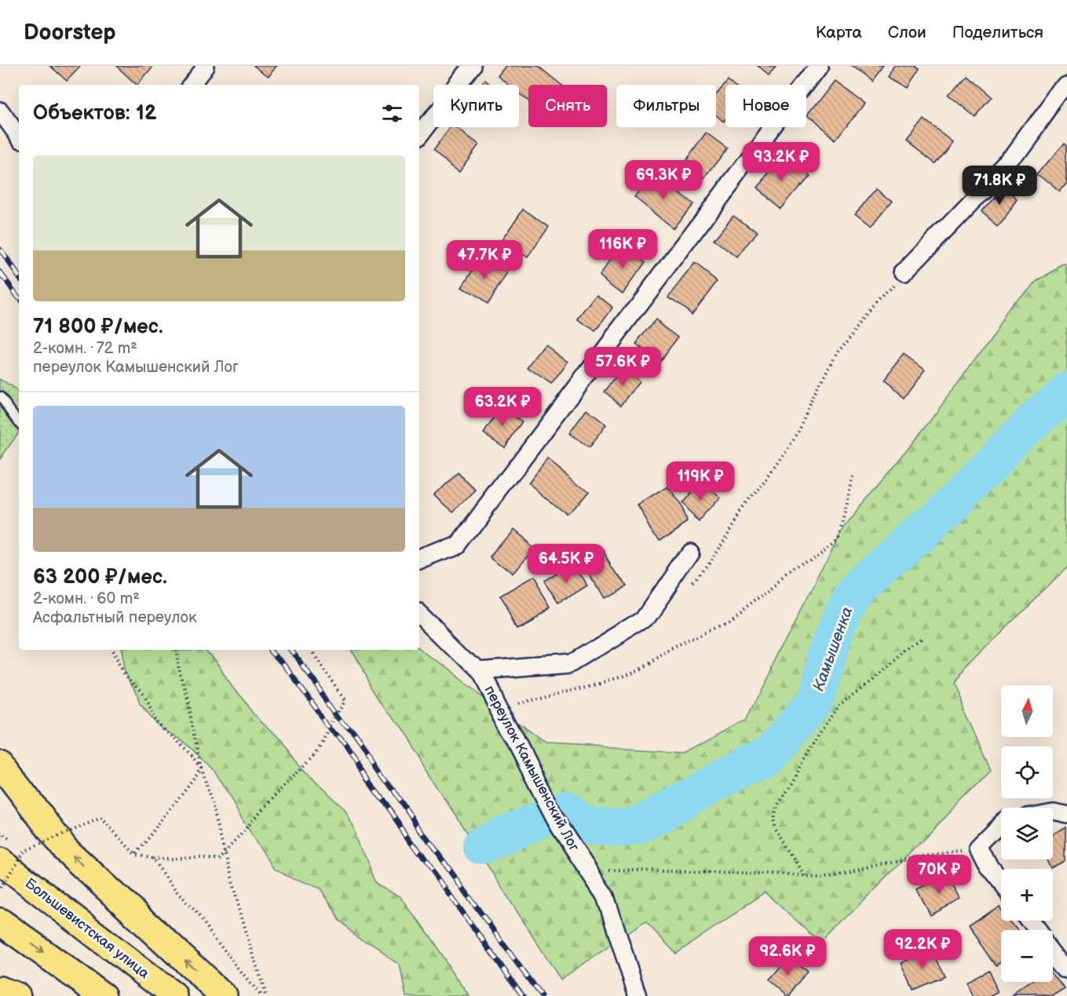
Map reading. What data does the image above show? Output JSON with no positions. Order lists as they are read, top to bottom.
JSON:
{
  "streets": {
    "highway": ["Большевистская улица"],
    "street": ["переулок Камышенский Лог"]
  },
  "water": ["Камышенка"],
  "north": "top",
  "page": {
    "header": "Doorstep",
    "nav": ["Карта", "Слои", "Поделиться"],
    "chip": [
      "Купить",
      "Снять",
      "Фильтры",
      "Новое"
    ],
    "heading": "Объектов: 12",
    "list": [
      {
        "name": "71 800 ₽/мес.",
        "note": "2-комн. · 72 m² · переулок Камышенский Лог"
      },
      {
        "name": "63 200 ₽/мес.",
        "note": "2-комн. · 60 m² · Асфальтный переулок"
      }
    ],
    "price": [
      "93.2K ₽",
      "69.3K ₽",
      "71.8K ₽",
      "116K ₽",
      "47.7K ₽",
      "57.6K ₽",
      "63.2K ₽",
      "119K ₽",
      "64.5K ₽",
      "70K ₽",
      "92.2K ₽",
      "92.6K ₽"
    ],
    "map_buttons": ["+", "−"]
  }
}
